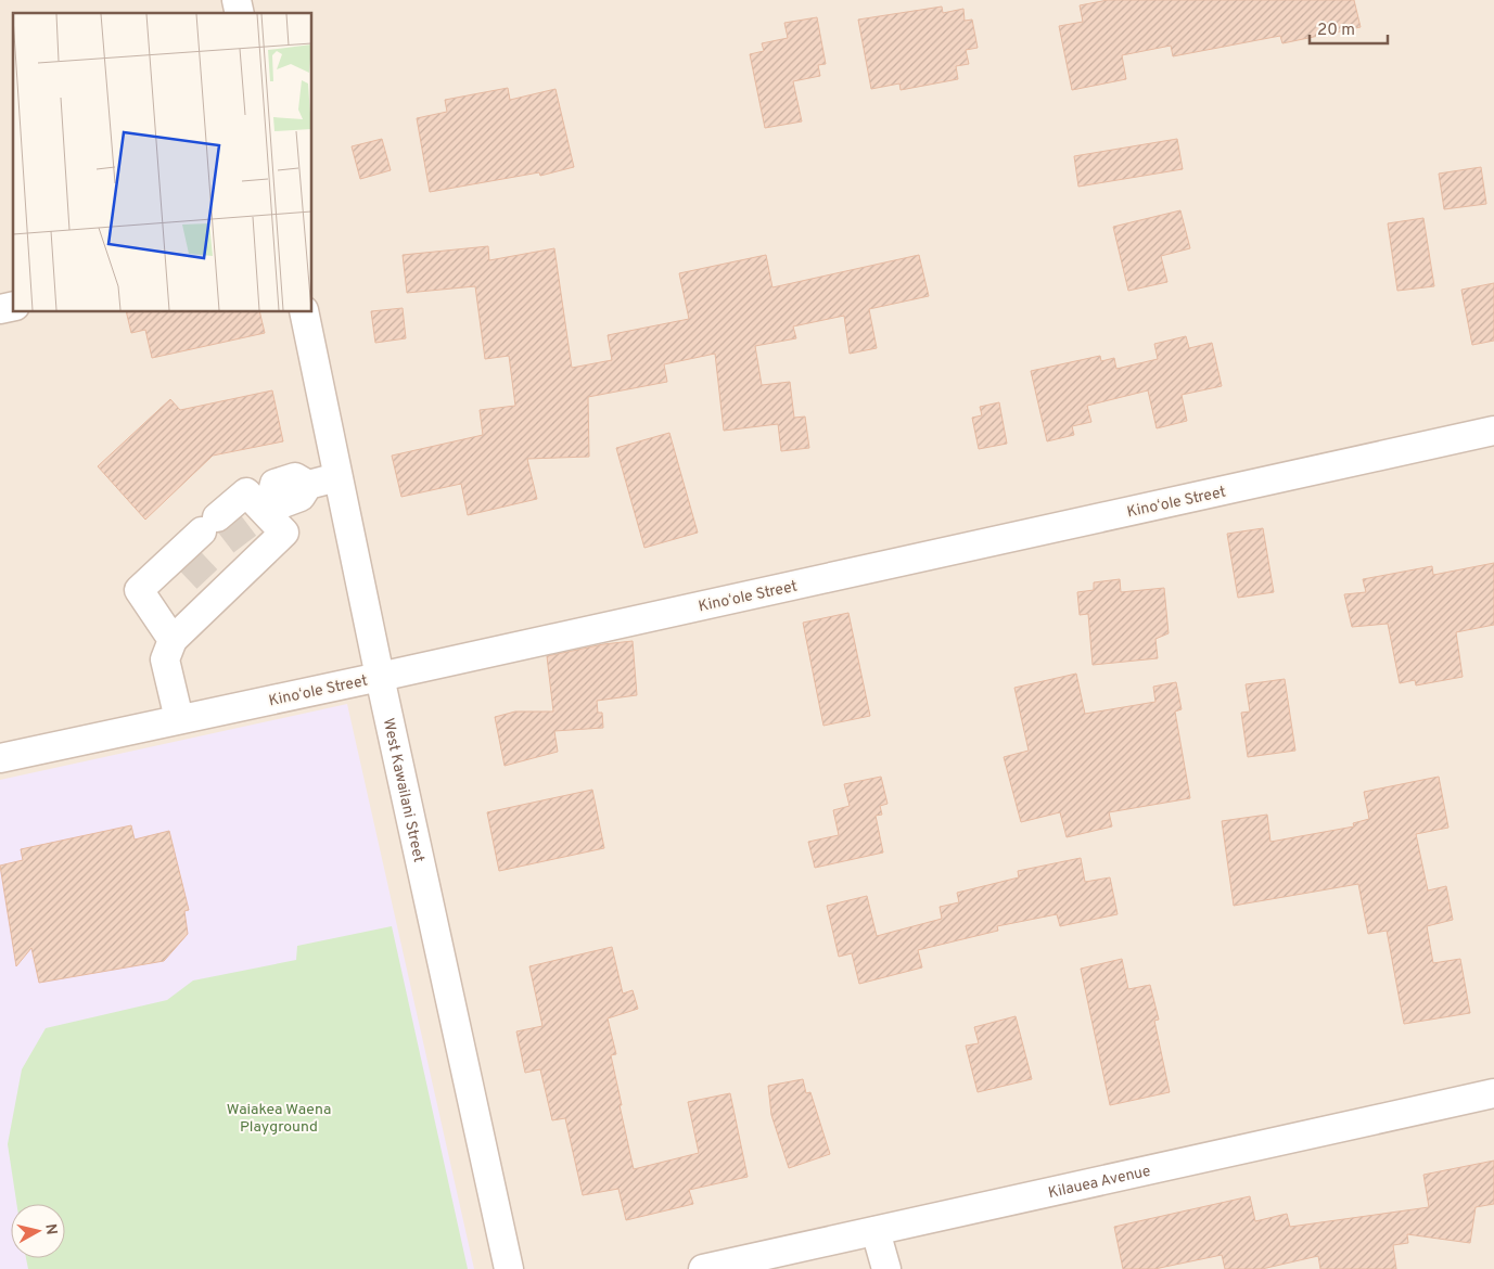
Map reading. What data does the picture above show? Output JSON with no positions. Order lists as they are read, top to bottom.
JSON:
{
  "streets": {
    "street": ["Kinoʻole Street", "West Kawailani Street", "Kilauea Avenue"]
  },
  "crossings": [
    ["Kinoʻole Street", "West Kawailani Street"]
  ],
  "parks": ["Waiakea Waena Playground"],
  "scale_bar": "20 m",
  "north": "right"
}
